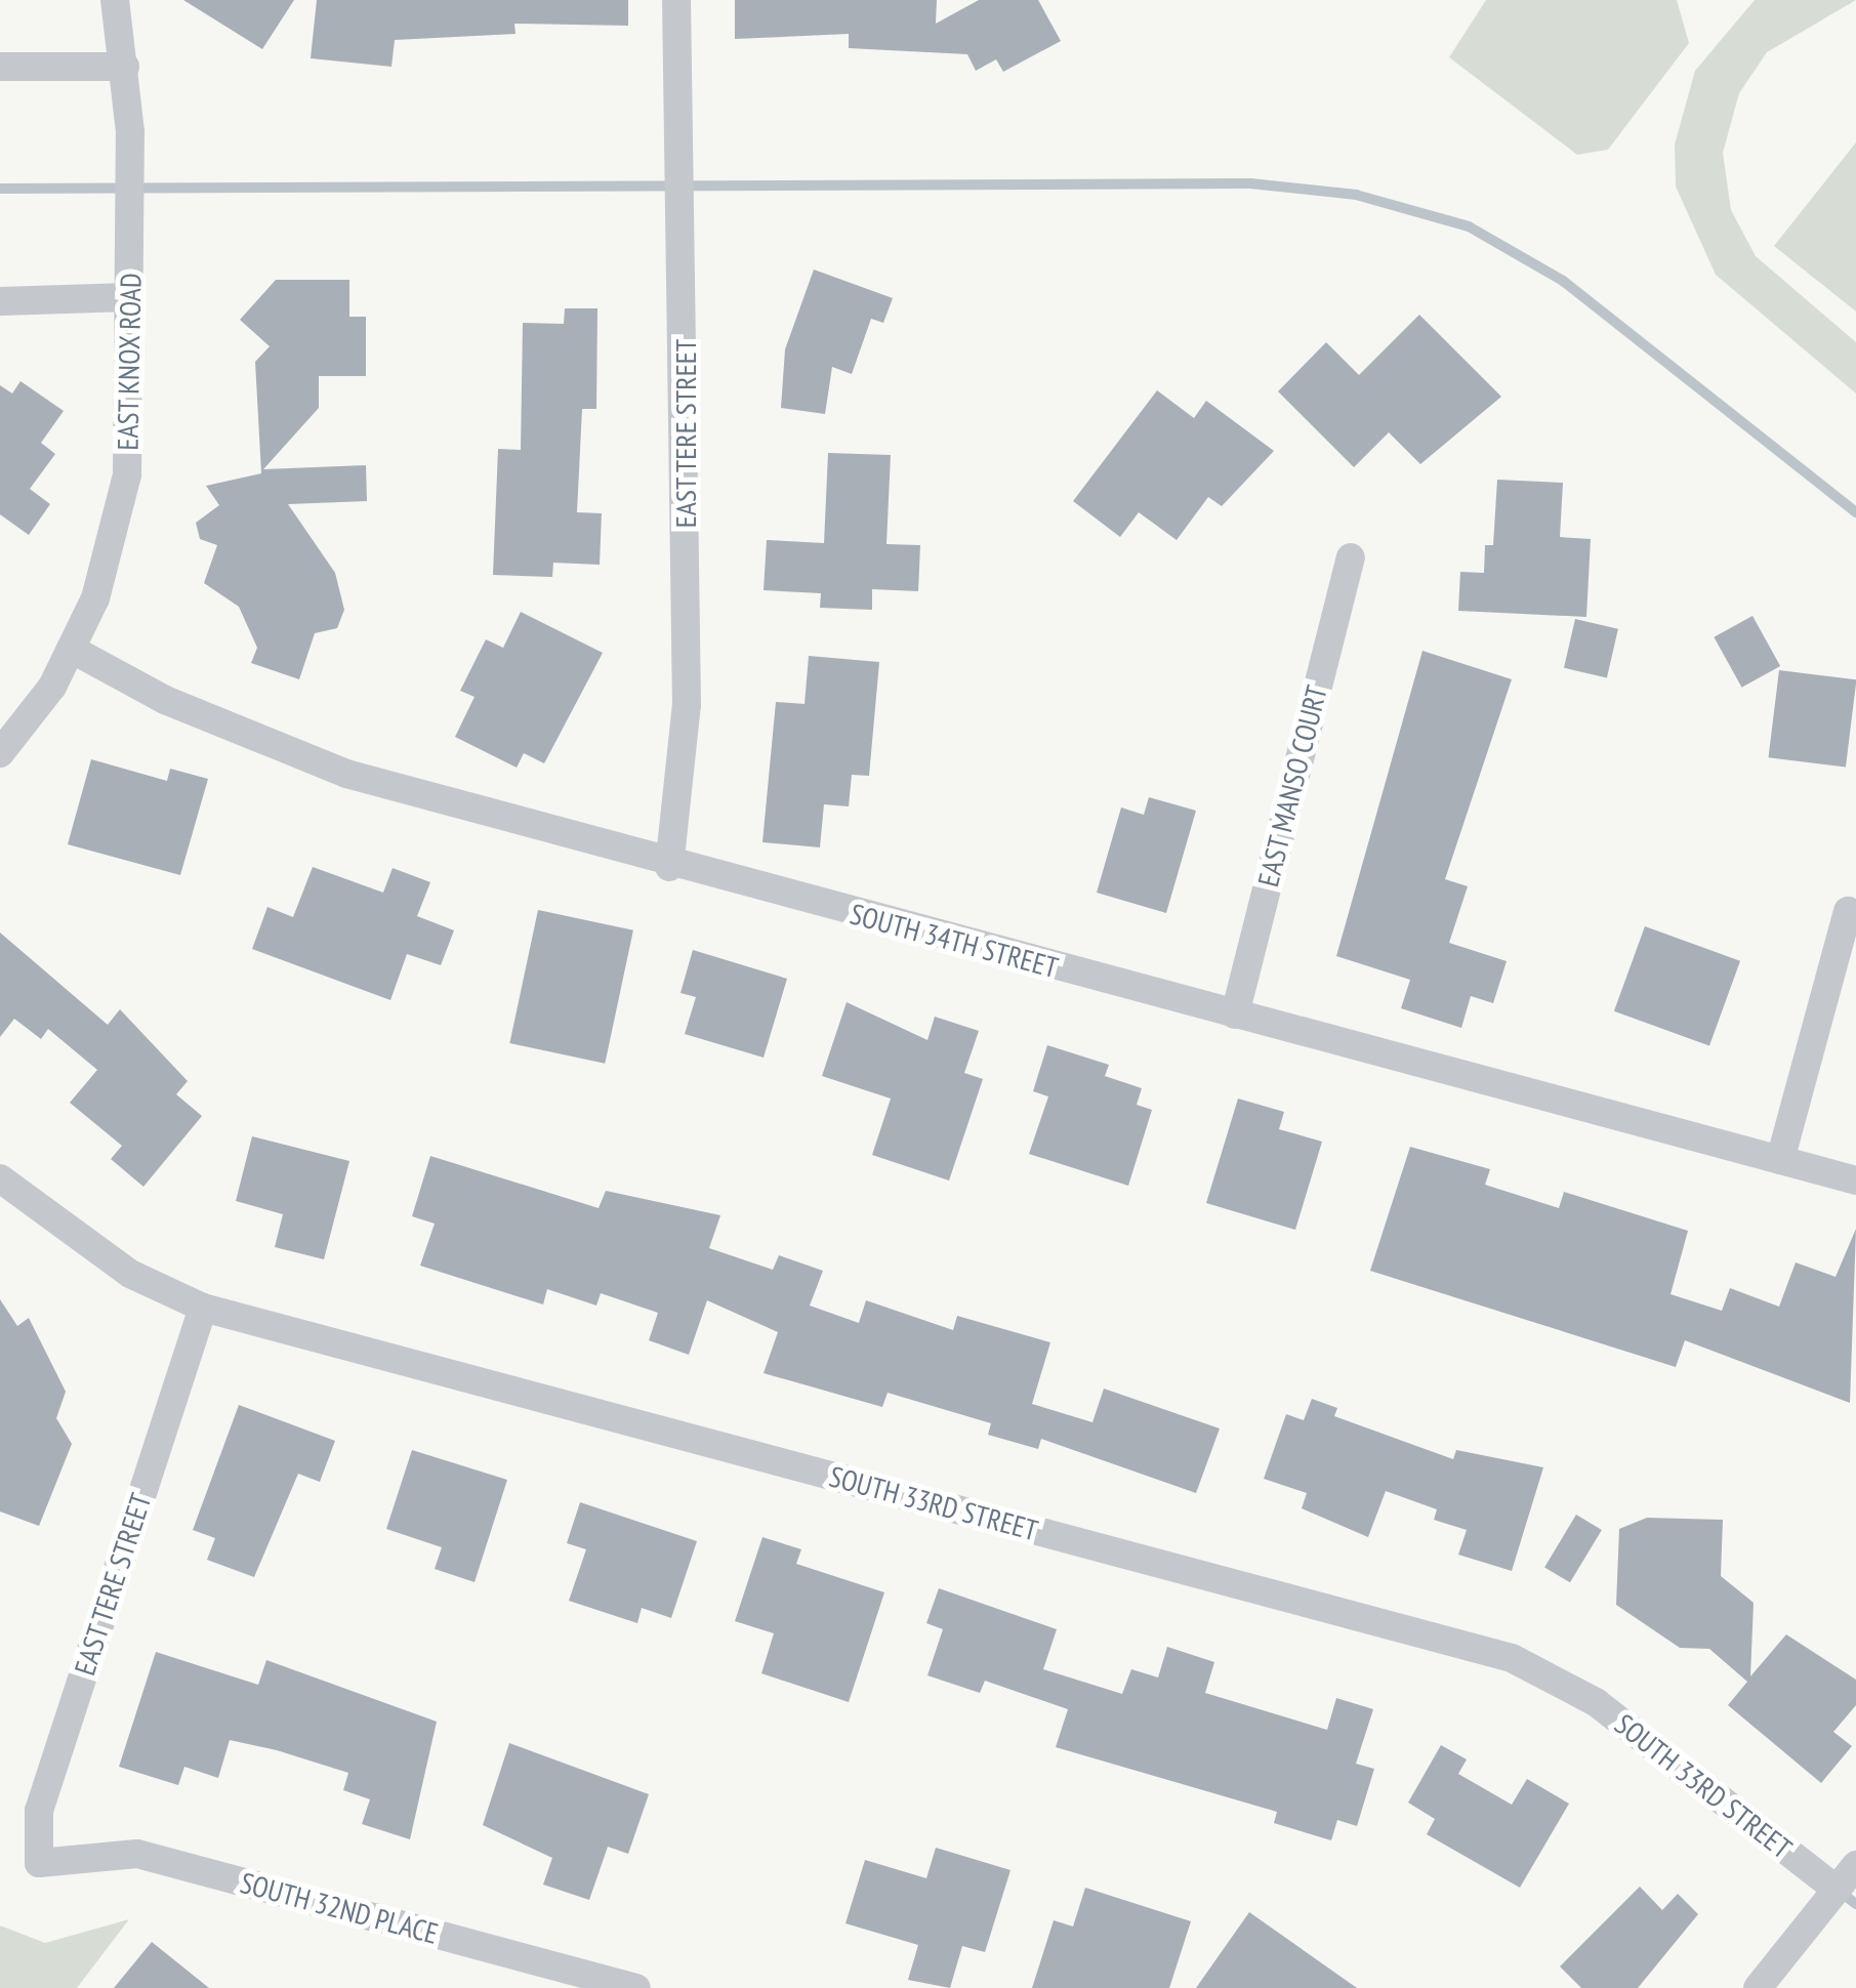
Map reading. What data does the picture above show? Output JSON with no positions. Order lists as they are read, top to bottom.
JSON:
{
  "streets": {
    "street": [
      "EAST KNOX ROAD",
      "EAST TERE STREET",
      "EAST MANSO COURT",
      "SOUTH 34TH STREET",
      "SOUTH 33RD STREET",
      "SOUTH 32ND PLACE"
    ]
  },
  "crossings": [
    ["EAST KNOX ROAD", "SOUTH 34TH STREET"],
    ["EAST TERE STREET", "SOUTH 34TH STREET"],
    ["EAST TERE STREET", "SOUTH 33RD STREET"],
    ["EAST TERE STREET", "SOUTH 32ND PLACE"],
    ["EAST MANSO COURT", "SOUTH 34TH STREET"]
  ]
}
